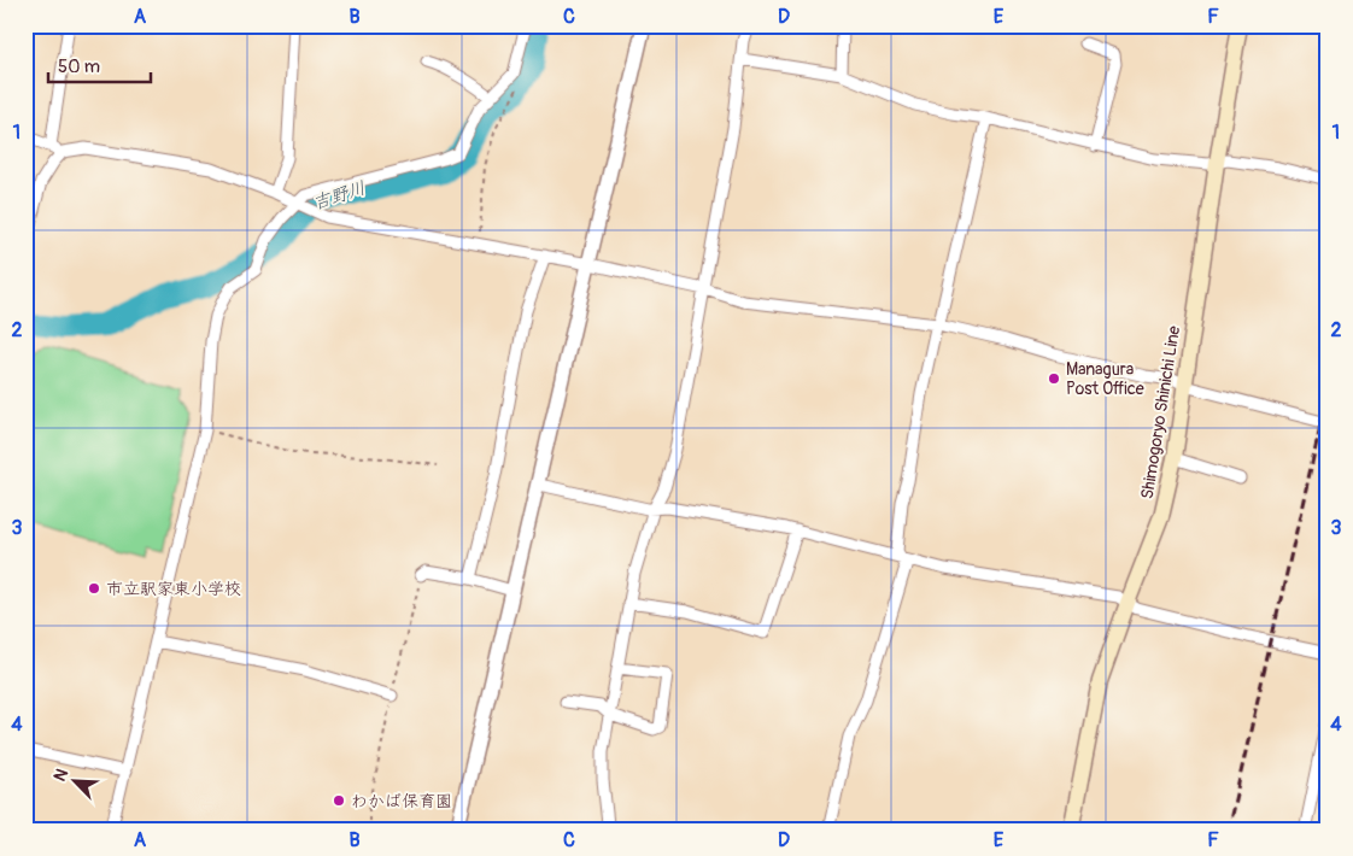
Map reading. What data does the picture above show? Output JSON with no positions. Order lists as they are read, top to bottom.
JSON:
{
  "streets": {
    "main road": ["Shimogoryo Shinichi Line"]
  },
  "water": ["吉野川"],
  "places": ["Managura Post Office", "市立駅家東小学校", "わかば保育園"],
  "scale_bar": "50 m",
  "north": "top left",
  "grid": {
    "columns": [
      "A",
      "B",
      "C",
      "D",
      "E",
      "F"
    ],
    "rows": [
      "1",
      "2",
      "3",
      "4"
    ]
  }
}
